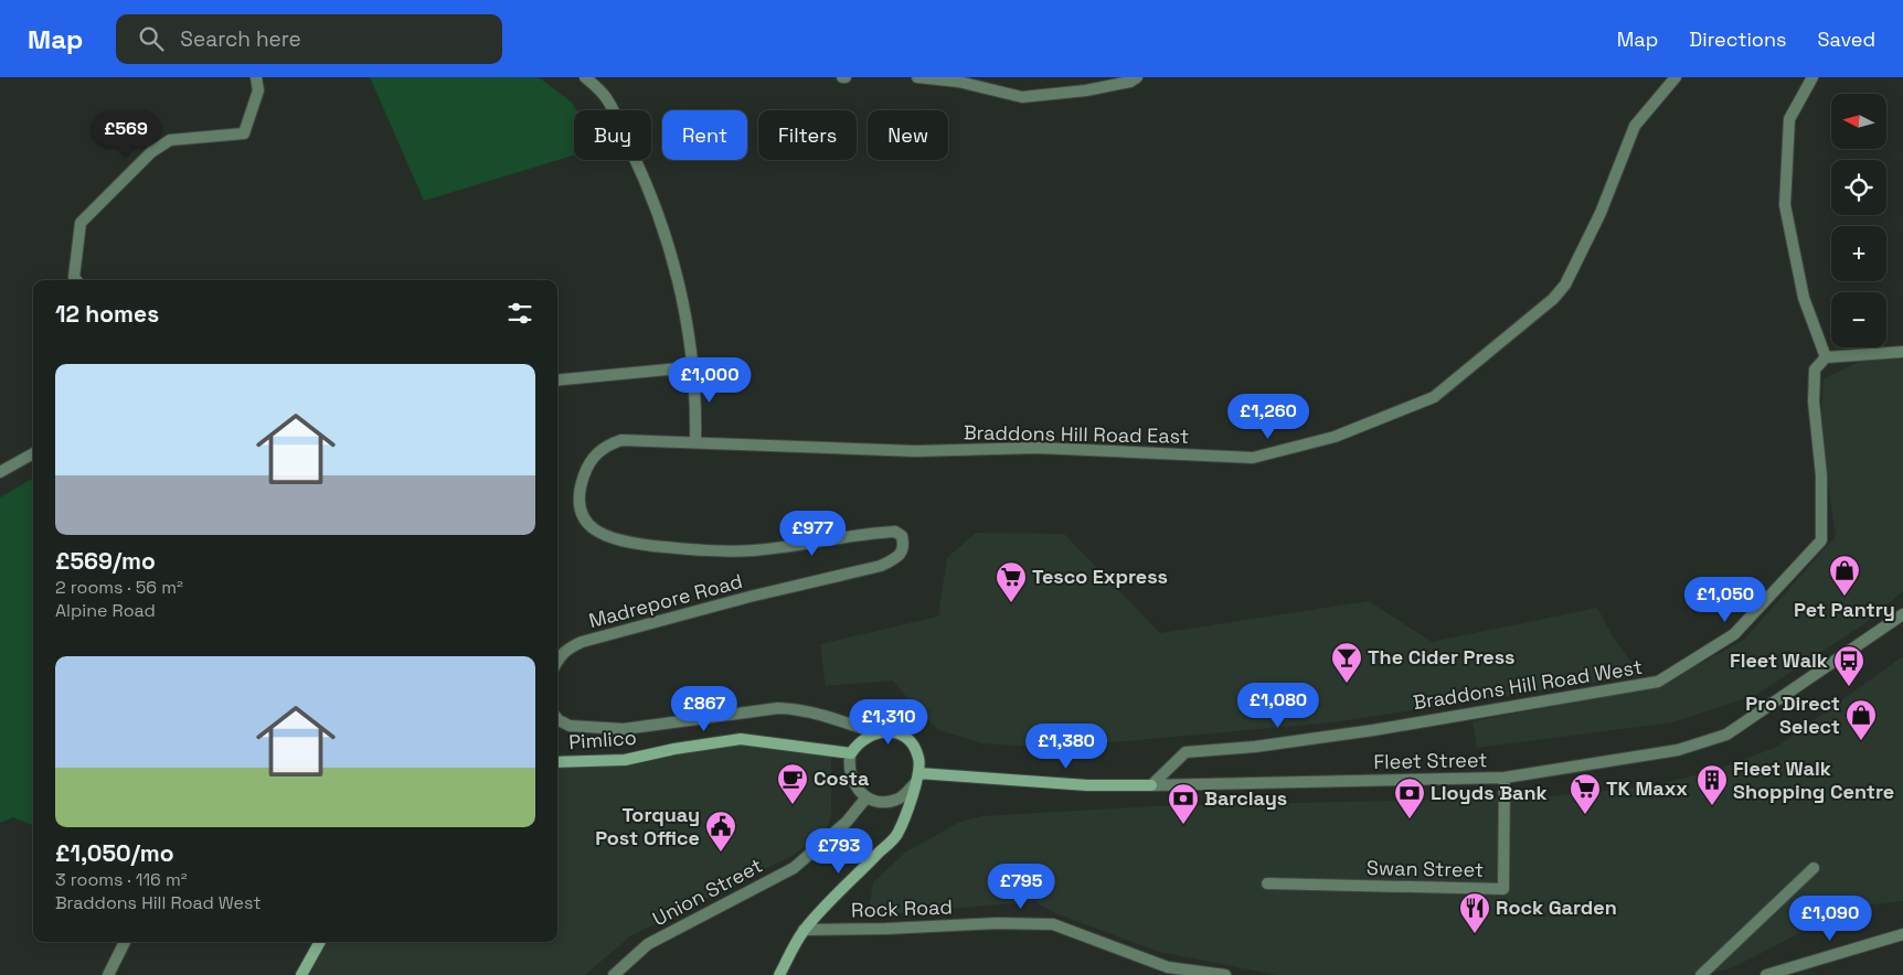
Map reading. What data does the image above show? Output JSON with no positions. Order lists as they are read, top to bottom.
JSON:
{
  "streets": {
    "street": [
      "Braddons Hill Road East",
      "Madrepore Road",
      "Braddons Hill Road West",
      "Pimlico",
      "Fleet Street",
      "Swan Street",
      "Union Street",
      "Rock Road"
    ]
  },
  "crossings": [
    ["Braddons Hill Road East", "Madrepore Road"],
    ["Braddons Hill Road West", "Fleet Street"],
    ["Pimlico", "Fleet Street"],
    ["Pimlico", "Union Street"],
    ["Fleet Street", "Swan Street"],
    ["Fleet Street", "Union Street"]
  ],
  "places": {
    "shop": ["Pet Pantry", "Pro Direct Select"],
    "supermarket": ["Tesco Express", "TK Maxx"],
    "bar": ["The Cider Press"],
    "bus stop": ["Fleet Walk"],
    "cafe": ["Costa"],
    "building": ["Fleet Walk Shopping Centre"],
    "bank": ["Lloyds Bank", "Barclays"],
    "public building": ["Torquay Post Office"],
    "restaurant": ["Rock Garden"]
  },
  "north": "left",
  "page": {
    "header": "Map",
    "search": "Search here",
    "nav": ["Map", "Directions", "Saved"],
    "map_buttons": ["+", "−"],
    "chip": [
      "Buy",
      "Rent",
      "Filters",
      "New"
    ],
    "price": [
      "£569",
      "£1,000",
      "£1,260",
      "£977",
      "£1,050",
      "£1,080",
      "£867",
      "£1,310",
      "£1,380",
      "£793",
      "£795",
      "£1,090"
    ],
    "heading": "12 homes",
    "list": [
      {
        "name": "£569/mo",
        "note": "2 rooms · 56 m² · Alpine Road"
      },
      {
        "name": "£1,050/mo",
        "note": "3 rooms · 116 m² · Braddons Hill Road West"
      }
    ]
  }
}
